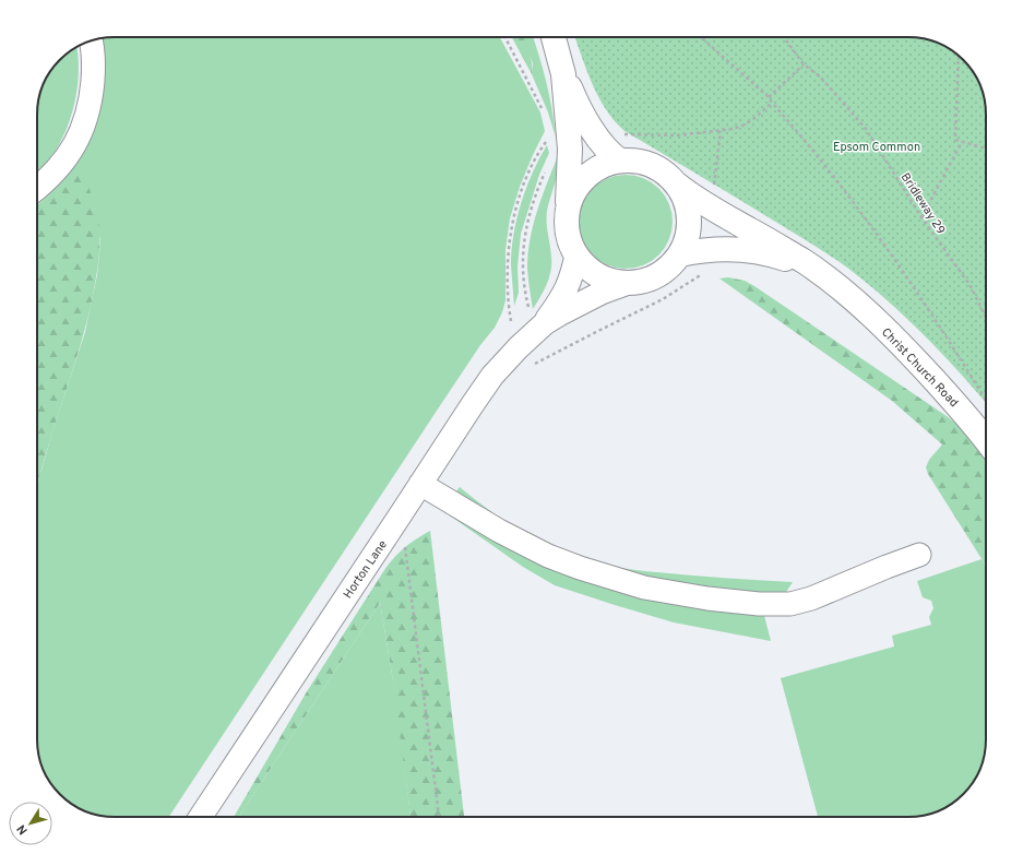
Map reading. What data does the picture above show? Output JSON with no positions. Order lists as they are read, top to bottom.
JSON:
{
  "streets": {
    "main road": ["Christ Church Road"],
    "street": ["Horton Lane"],
    "path": ["Bridleway 29"]
  },
  "crossings": [
    ["Christ Church Road", "Horton Lane"]
  ],
  "parks": ["Epsom Common"],
  "north": "bottom left"
}
